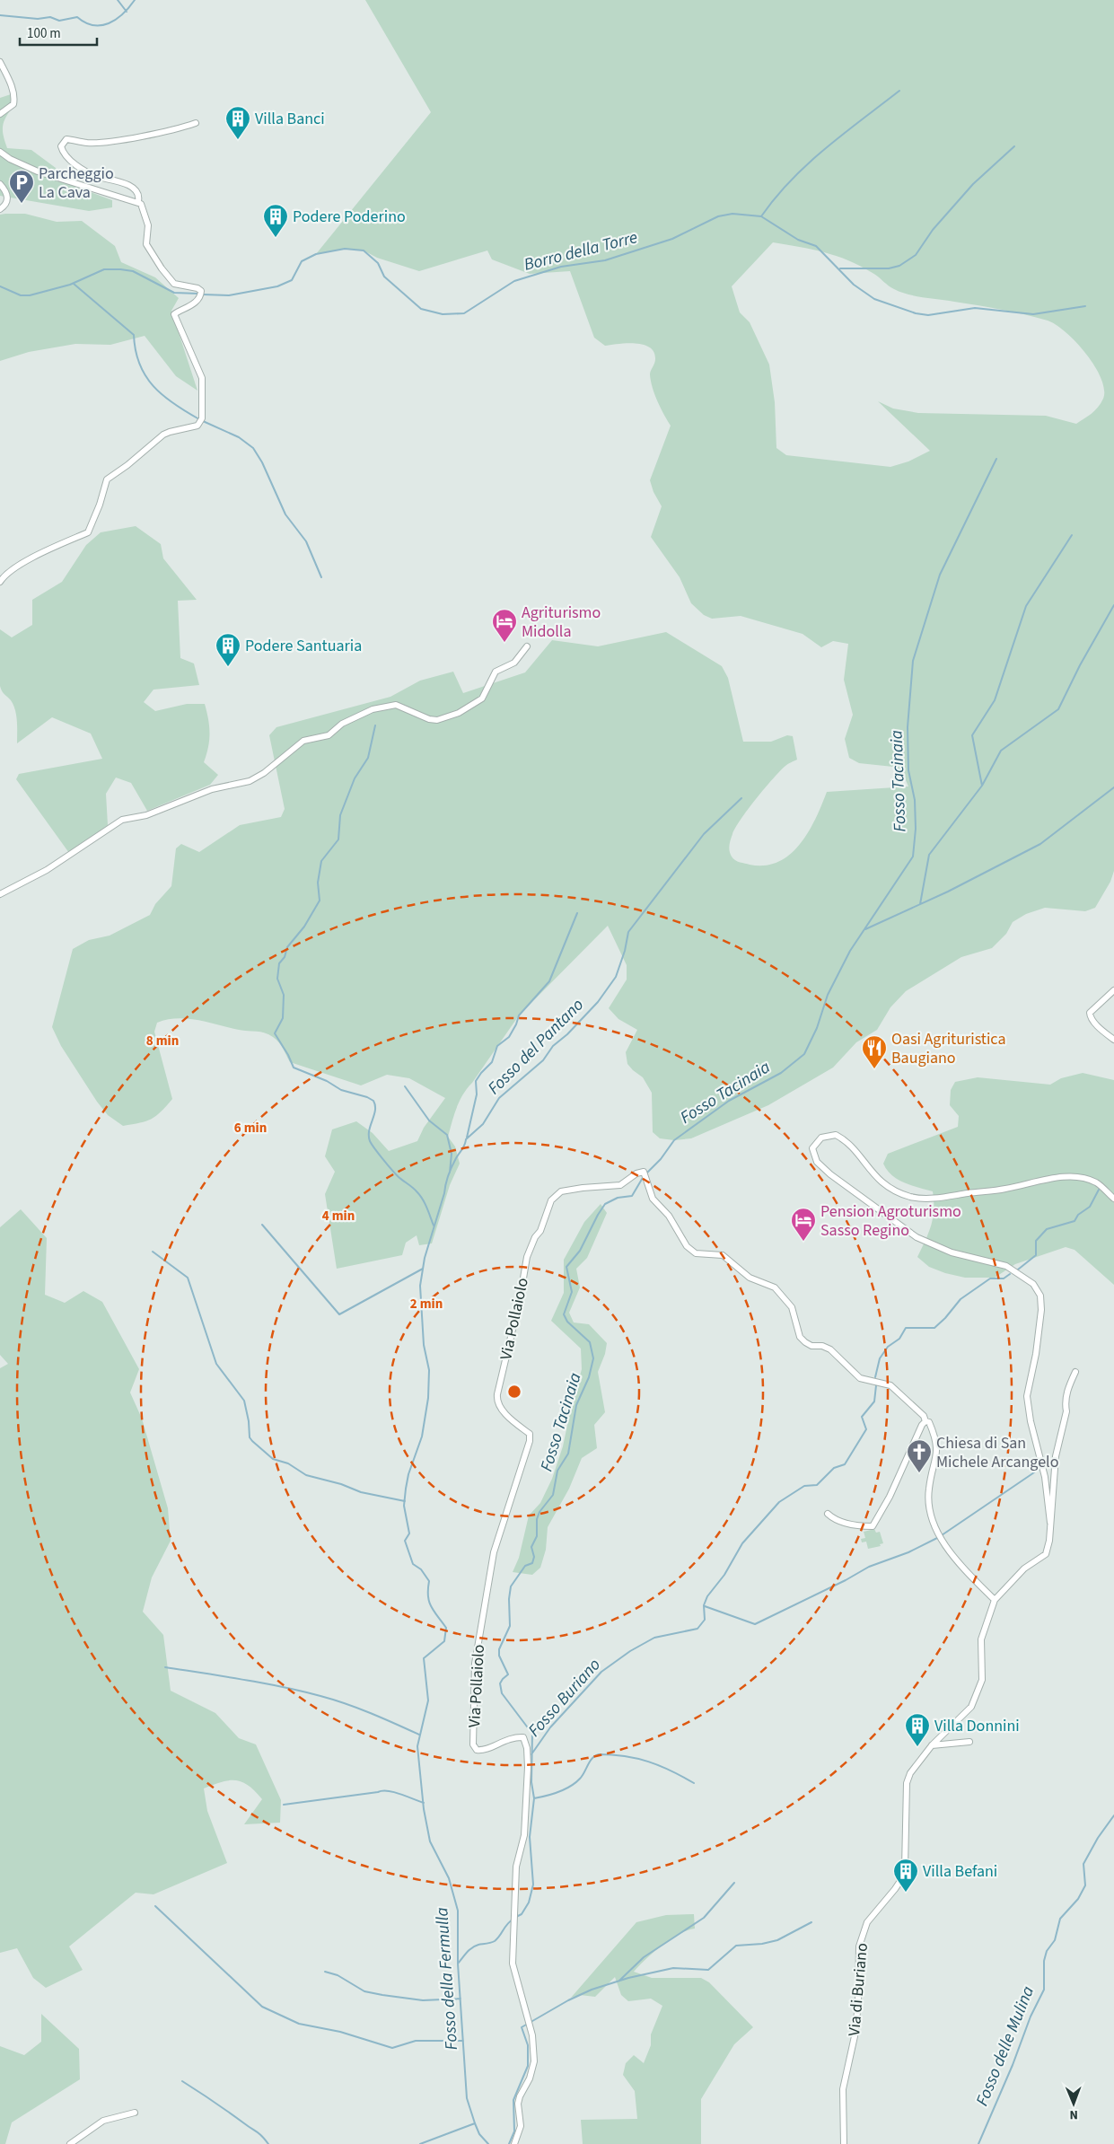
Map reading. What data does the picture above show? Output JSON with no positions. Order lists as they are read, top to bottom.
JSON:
{
  "streets": {
    "street": ["Via Pollaiolo", "Via di Buriano"]
  },
  "water": [
    "Borro della Torre",
    "Fosso Tacinaia",
    "Fosso del Pantano",
    "Fosso Buriano",
    "Fosso della Fermulla",
    "Fosso delle Mulina"
  ],
  "places": {
    "building": [
      "Villa Banci",
      "Podere Poderino",
      "Podere Santuaria",
      "Villa Donnini",
      "Villa Befani"
    ],
    "parking": ["Parcheggio La Cava"],
    "hotel": ["Agriturismo Midolla", "Pension Agroturismo Sasso Regino"],
    "restaurant": ["Oasi Agrituristica Baugiano"],
    "church": ["Chiesa di San Michele Arcangelo"]
  },
  "scale_bar": "100 m",
  "north": "bottom",
  "rings": [
    "8 min",
    "6 min",
    "4 min",
    "2 min"
  ]
}
